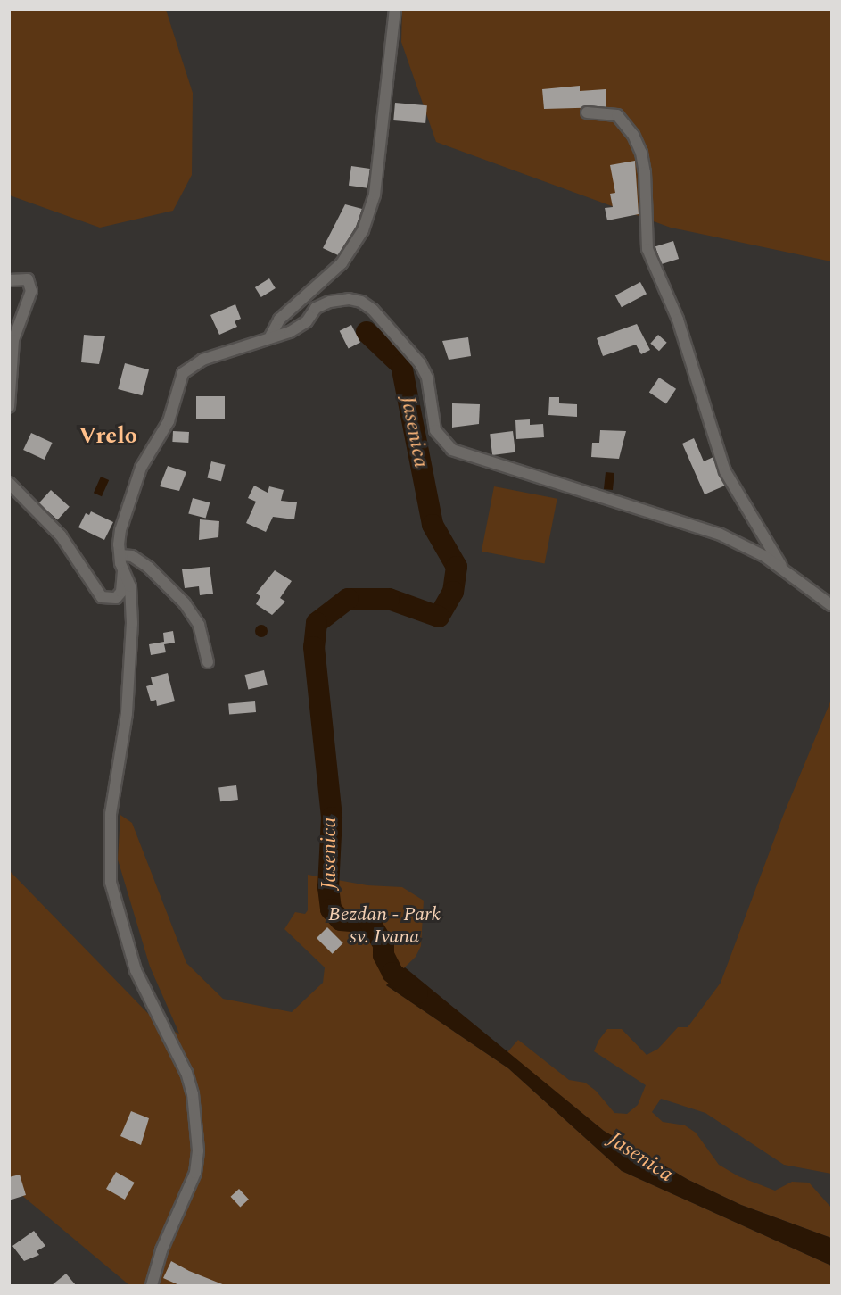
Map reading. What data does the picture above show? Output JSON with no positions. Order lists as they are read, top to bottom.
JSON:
{
  "districts": ["Vrelo"],
  "water": ["Jasenica"],
  "parks": ["Bezdan - Park sv. Ivana"]
}
